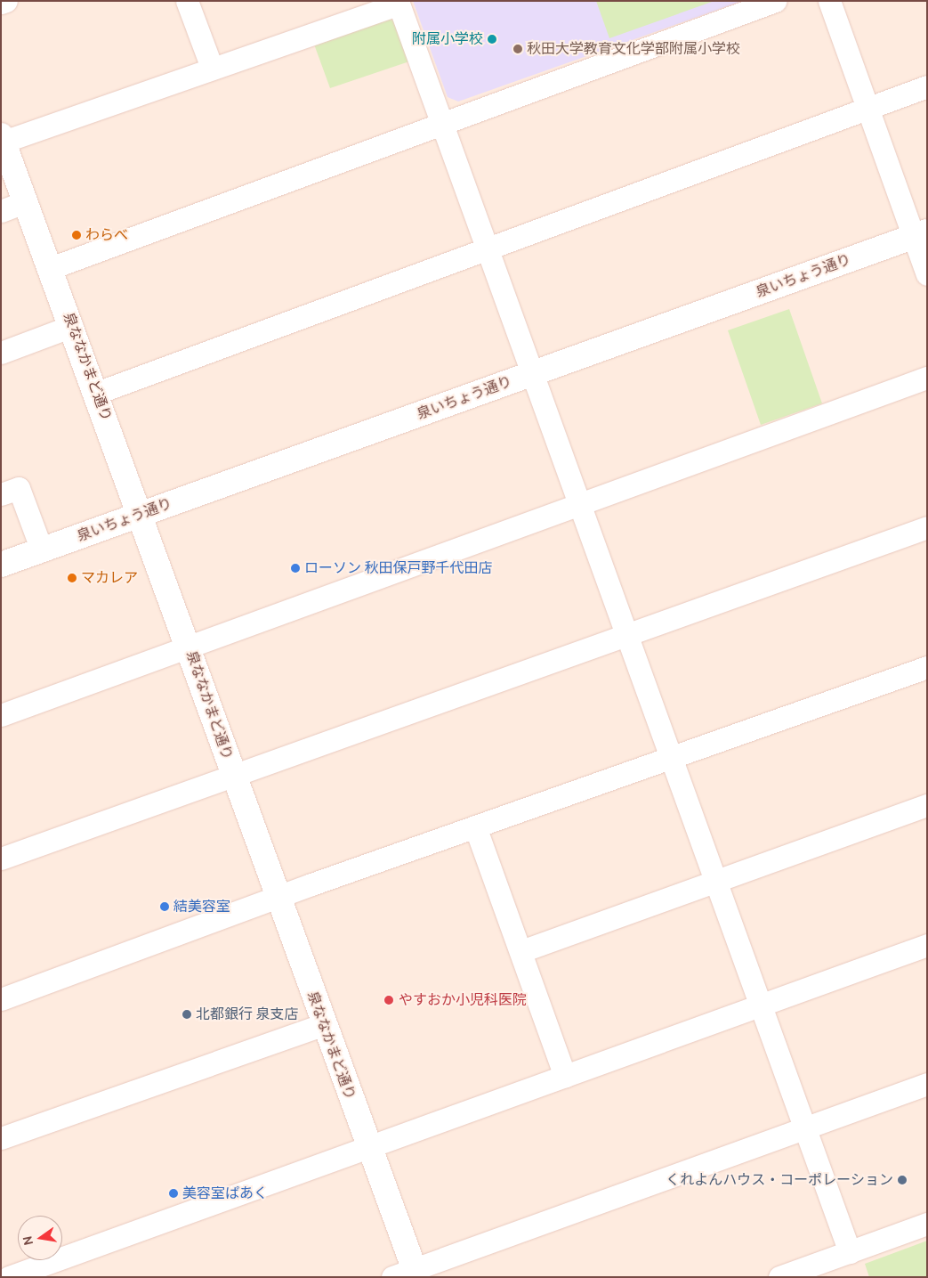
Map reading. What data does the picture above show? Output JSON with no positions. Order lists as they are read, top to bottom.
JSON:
{
  "streets": {
    "street": ["泉いちょう通り", "泉ななかまど通り"]
  },
  "crossings": [
    ["泉いちょう通り", "泉ななかまど通り"]
  ],
  "places": [
    "附属小学校",
    "秋田大学教育文化学部附属小学校",
    "わらべ",
    "ローソン 秋田保戸野千代田店",
    "マカレア",
    "結美容室",
    "やすおか小児科医院",
    "北都銀行 泉支店",
    "くれよんハウス・コーポレーション",
    "美容室ぱあく"
  ],
  "north": "left"
}
